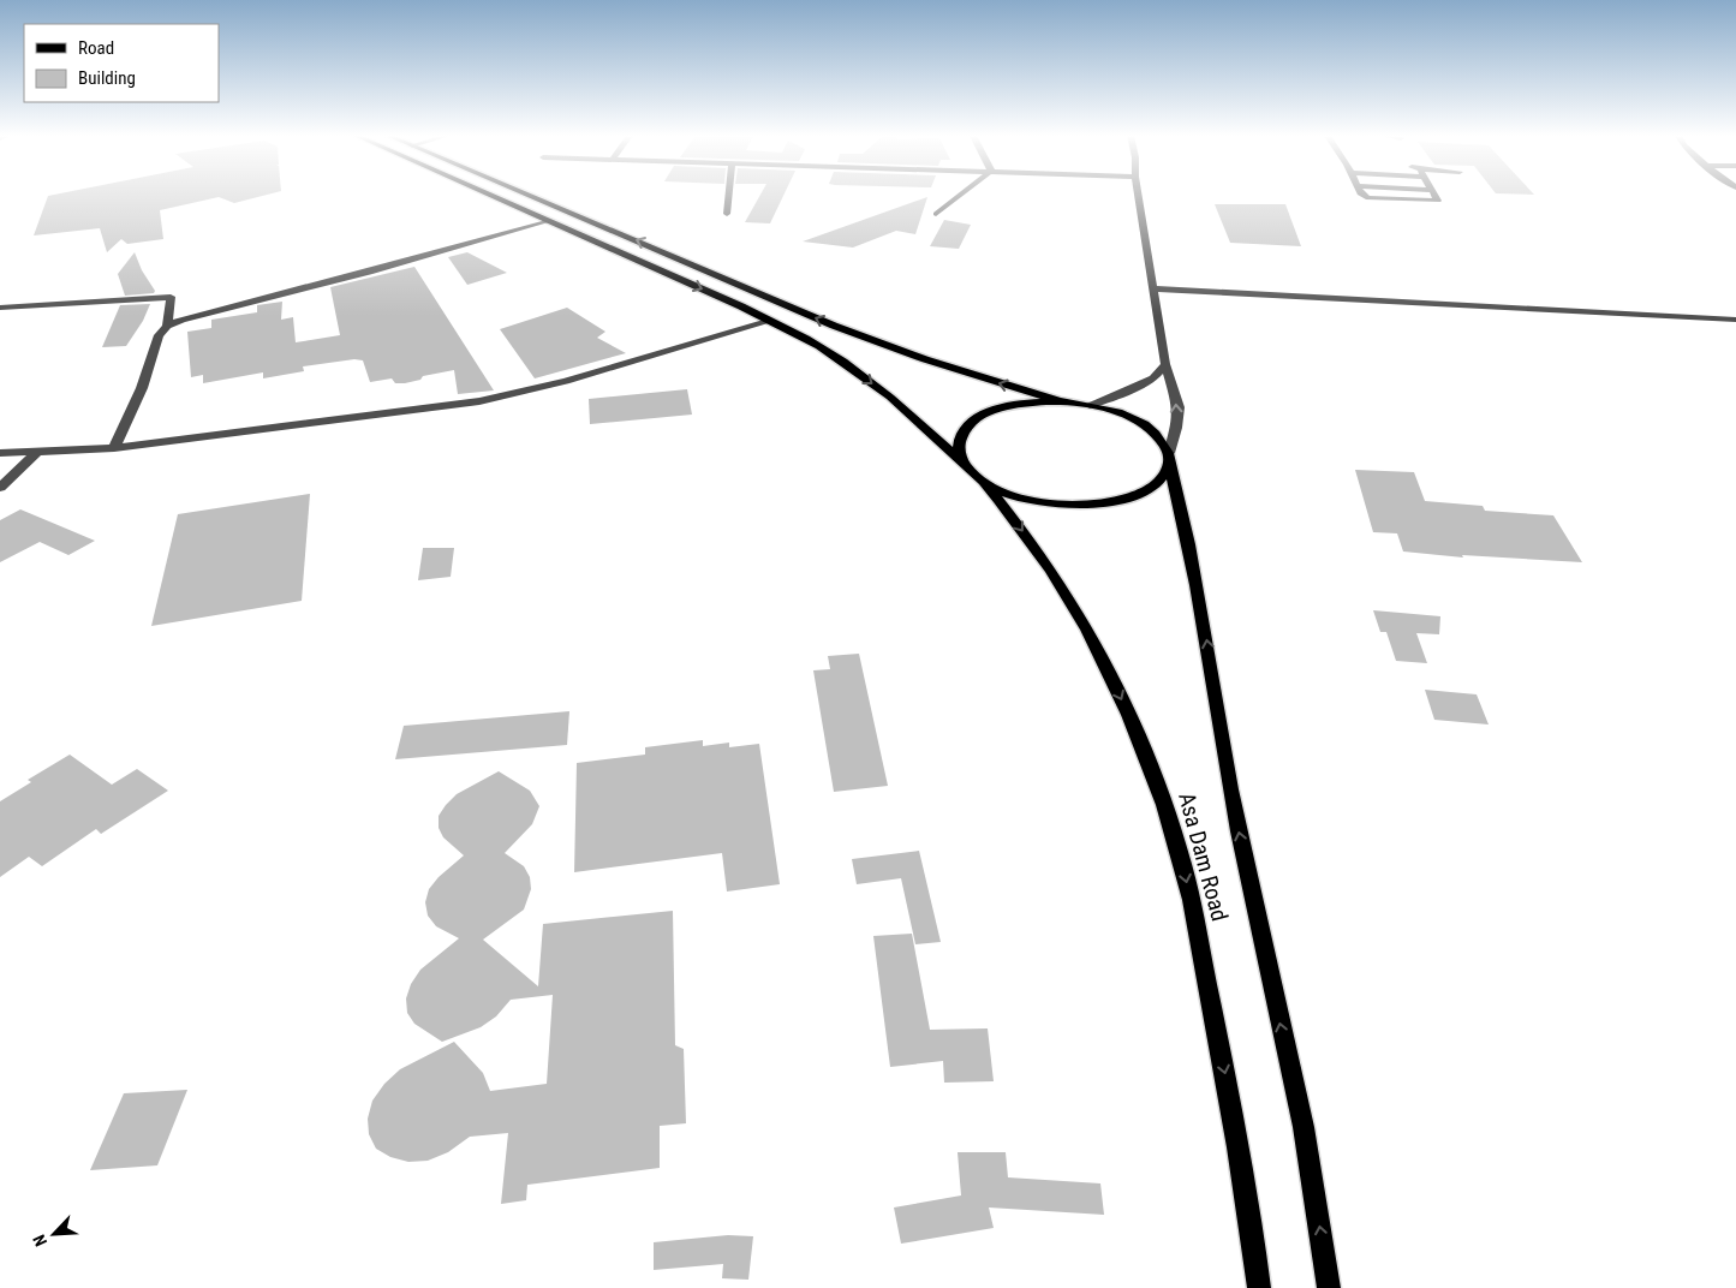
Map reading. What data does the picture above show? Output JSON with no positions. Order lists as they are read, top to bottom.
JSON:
{
  "streets": {
    "main road": ["Asa Dam Road"]
  },
  "legend": ["Road", "Building"],
  "north": "bottom left"
}
